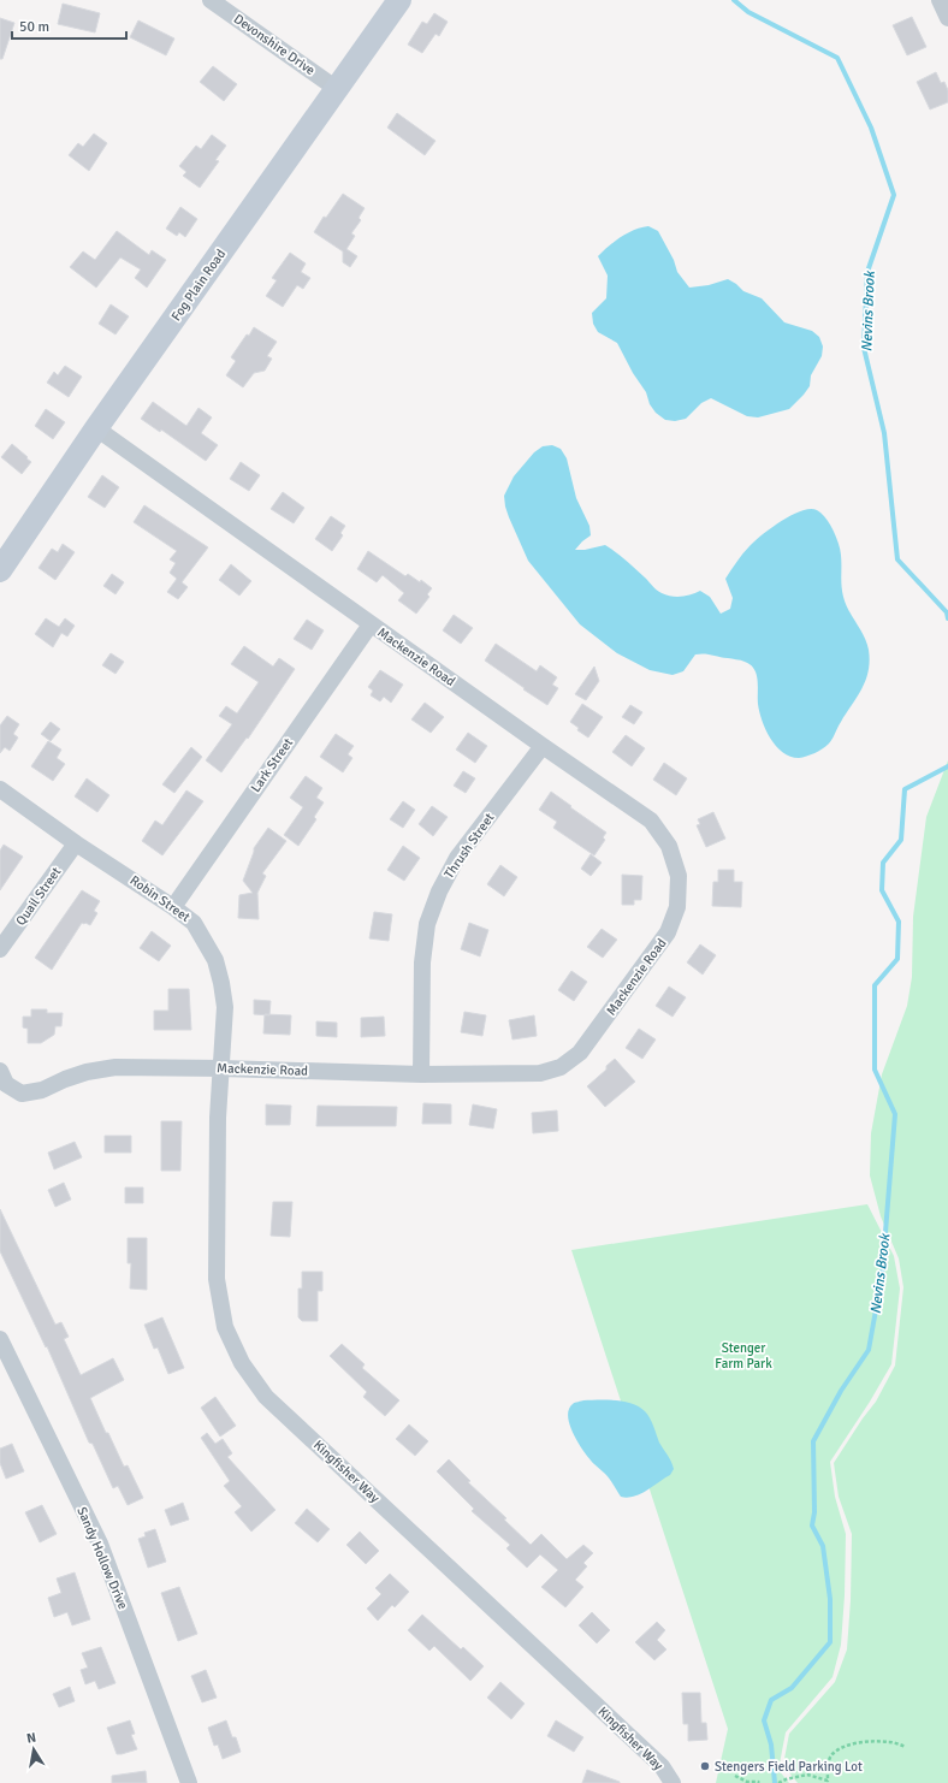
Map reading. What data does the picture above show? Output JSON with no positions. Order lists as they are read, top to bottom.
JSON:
{
  "streets": {
    "street": [
      "Devonshire Drive",
      "Fog Plain Road",
      "Mackenzie Road",
      "Lark Street",
      "Thrush Street",
      "Quail Street",
      "Robin Street",
      "Kingfisher Way",
      "Sandy Hollow Drive"
    ]
  },
  "crossings": [
    ["Devonshire Drive", "Fog Plain Road"],
    ["Fog Plain Road", "Mackenzie Road"],
    ["Mackenzie Road", "Lark Street"],
    ["Mackenzie Road", "Thrush Street"],
    ["Mackenzie Road", "Robin Street"],
    ["Mackenzie Road", "Kingfisher Way"],
    ["Lark Street", "Robin Street"],
    ["Quail Street", "Robin Street"],
    ["Robin Street", "Kingfisher Way"]
  ],
  "water": ["Nevins Brook"],
  "parks": ["Stenger Farm Park"],
  "places": ["Stengers Field Parking Lot"],
  "scale_bar": "50 m",
  "north": "top"
}
